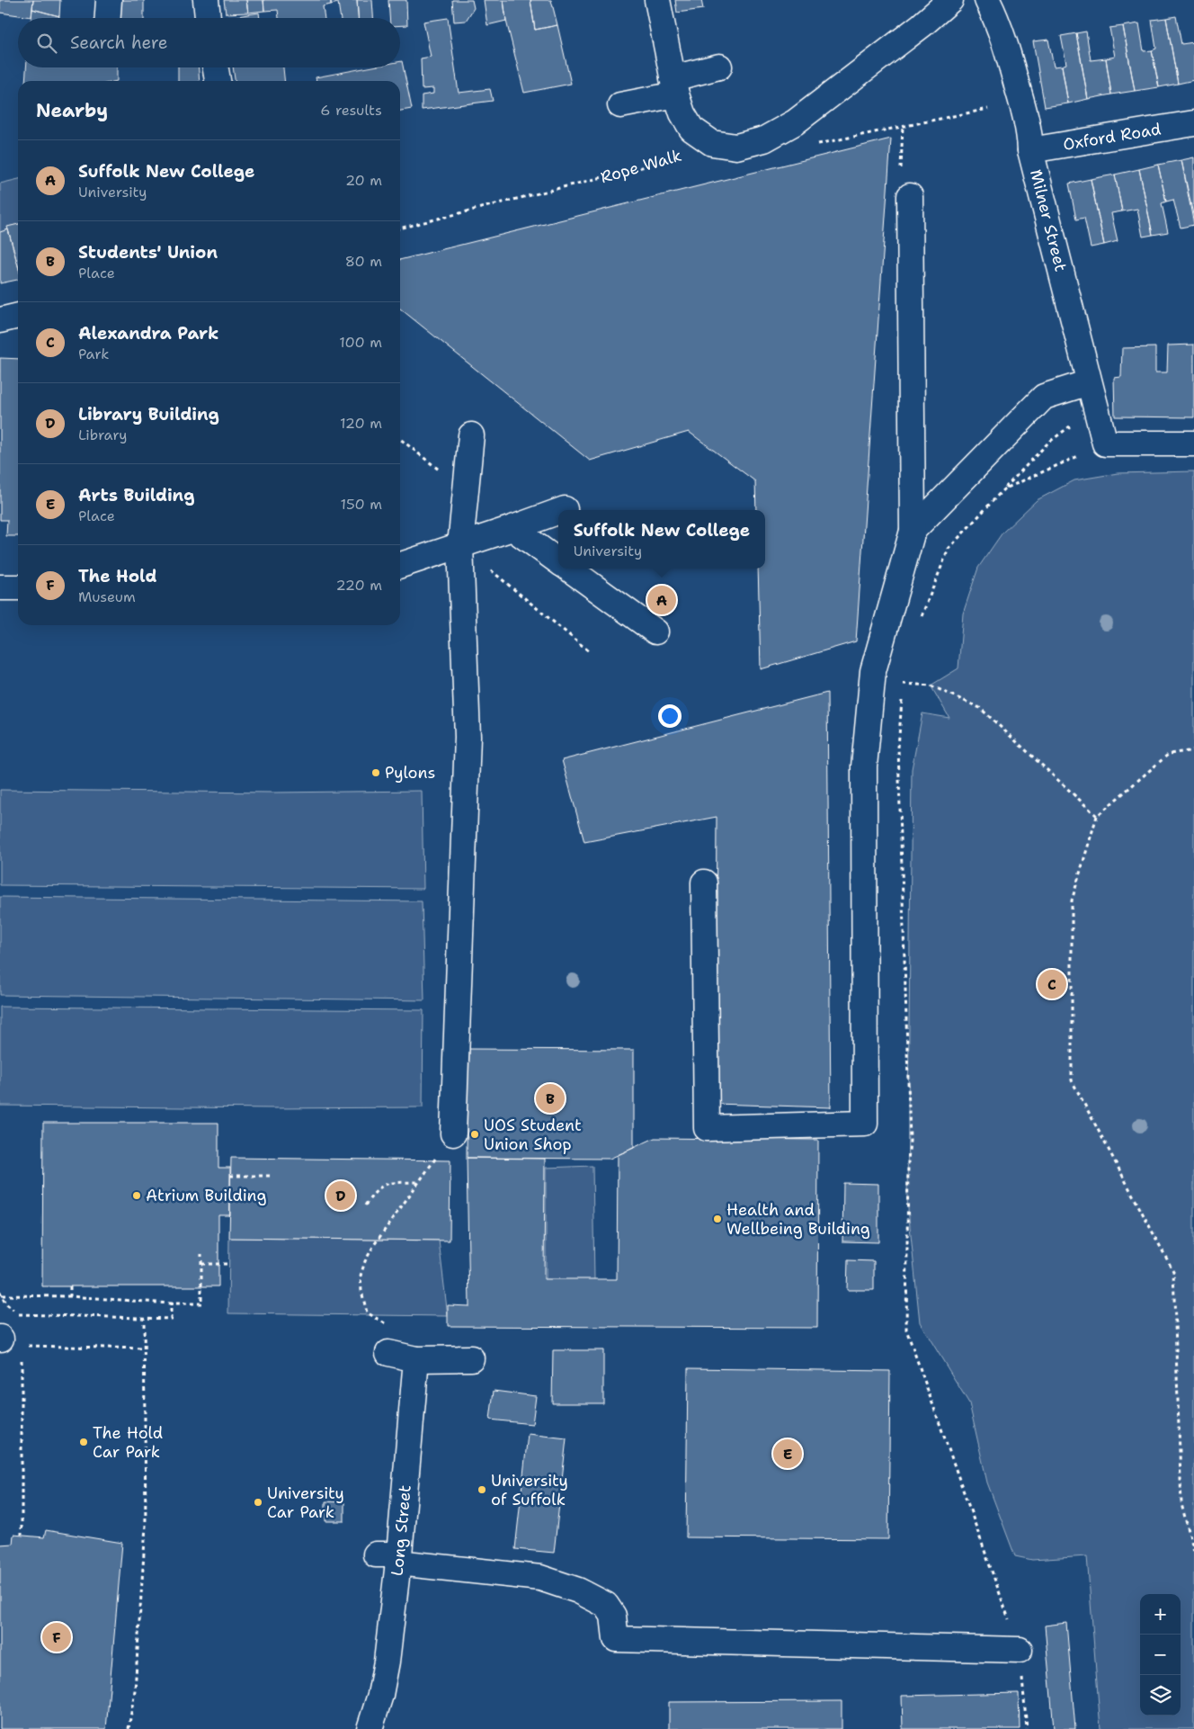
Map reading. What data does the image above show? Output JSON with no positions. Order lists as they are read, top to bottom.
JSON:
{
  "streets": {
    "street": ["Oxford Road", "Milner Street", "Long Street"],
    "path": ["Rope Walk"]
  },
  "crossings": [
    ["Oxford Road", "Milner Street"]
  ],
  "places": [
    "Pylons",
    "UOS Student Union Shop",
    "Atrium Building",
    "Health and Wellbeing Building",
    "The Hold Car Park",
    "University of Suffolk",
    "University Car Park"
  ],
  "page": {
    "search": "Search here",
    "heading": ["Nearby", "6 results"],
    "list": [
      {
        "mark": "A",
        "name": "Suffolk New College",
        "note": "University",
        "value": "20 m"
      },
      {
        "mark": "B",
        "name": "Students' Union",
        "note": "Place",
        "value": "80 m"
      },
      {
        "mark": "C",
        "name": "Alexandra Park",
        "note": "Park",
        "value": "100 m"
      },
      {
        "mark": "D",
        "name": "Library Building",
        "note": "Library",
        "value": "120 m"
      },
      {
        "mark": "E",
        "name": "Arts Building",
        "note": "Place",
        "value": "150 m"
      },
      {
        "mark": "F",
        "name": "The Hold",
        "note": "Museum",
        "value": "220 m"
      }
    ],
    "popup": ["Suffolk New College", "University"],
    "pins": [
      "A",
      "C",
      "B",
      "D",
      "E",
      "F"
    ],
    "map_buttons": ["+", "−"]
  }
}
